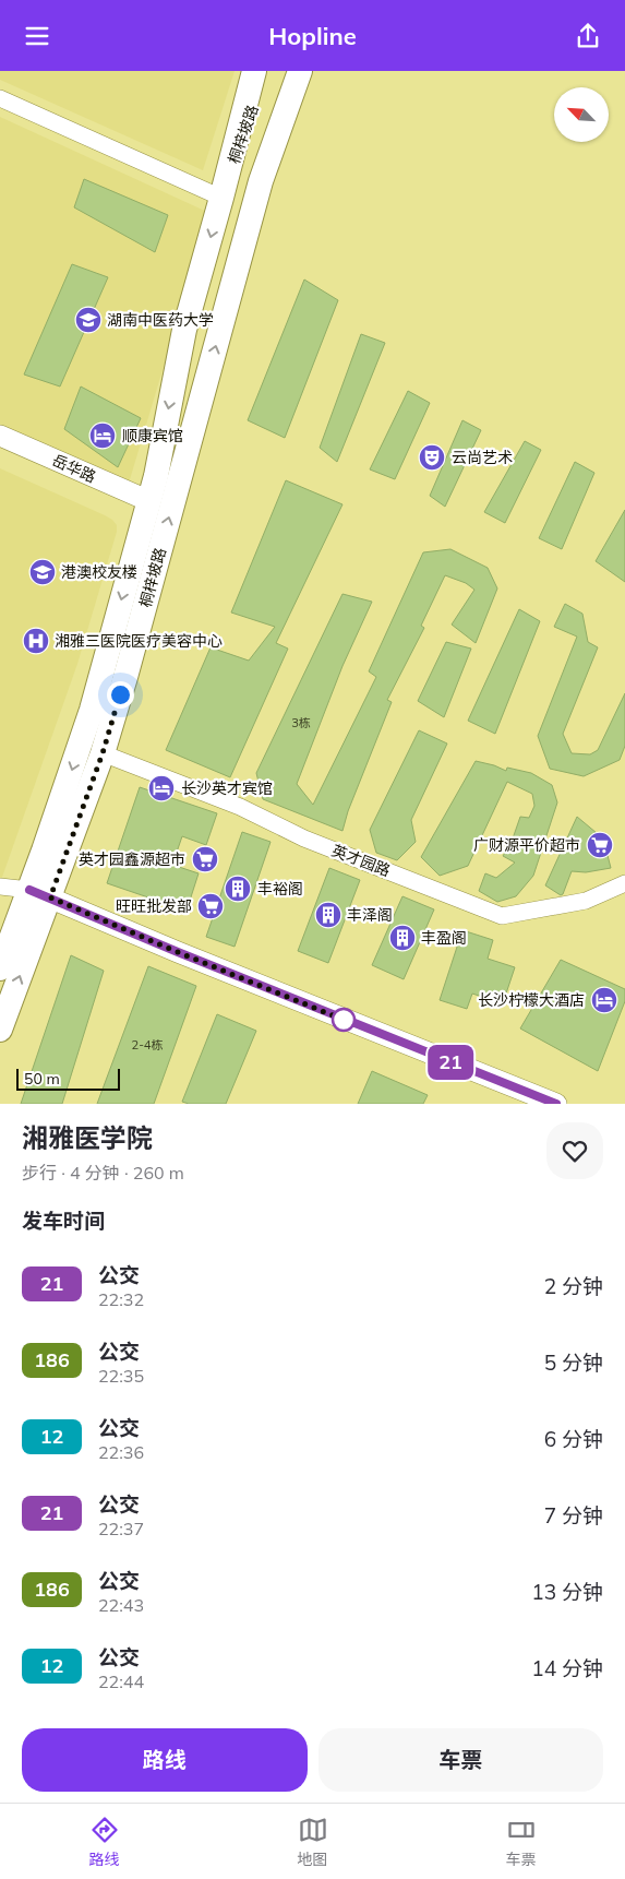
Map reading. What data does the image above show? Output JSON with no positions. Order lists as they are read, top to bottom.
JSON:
{
  "streets": {
    "main road": ["桐梓坡路"],
    "street": ["岳华路", "英才园路"]
  },
  "crossings": [
    ["桐梓坡路", "岳华路"],
    ["桐梓坡路", "英才园路"]
  ],
  "places": {
    "school or university": ["湖南中医药大学", "港澳校友楼"],
    "hotel": ["顺康宾馆", "长沙英才宾馆", "长沙柠檬大酒店"],
    "theatre": ["云尚艺术"],
    "hospital": ["湘雅三医院医疗美容中心"],
    "supermarket": ["广财源平价超市", "英才园鑫源超市", "旺旺批发部"],
    "building": ["丰裕阁", "丰泽阁", "丰盈阁"]
  },
  "lines": ["bus line 21"],
  "house_numbers": ["3栋", "2-4栋"],
  "scale_bar": "50 m",
  "north": "top left",
  "page": {
    "header": "Hopline",
    "on_map": "21",
    "scale": "50 m",
    "heading": [
      ["湘雅医学院", "步行 · 4 分钟 · 260 m"],
      "发车时间"
    ],
    "list": [
      {
        "mark": "21",
        "name": "公交",
        "note": "22:32",
        "value": "2 分钟"
      },
      {
        "mark": "186",
        "name": "公交",
        "note": "22:35",
        "value": "5 分钟"
      },
      {
        "mark": "12",
        "name": "公交",
        "note": "22:36",
        "value": "6 分钟"
      },
      {
        "mark": "21",
        "name": "公交",
        "note": "22:37",
        "value": "7 分钟"
      },
      {
        "mark": "186",
        "name": "公交",
        "note": "22:43",
        "value": "13 分钟"
      },
      {
        "mark": "12",
        "name": "公交",
        "note": "22:44",
        "value": "14 分钟"
      }
    ],
    "buttons": ["路线", "车票"],
    "tabs": ["路线", "地图", "车票"]
  }
}
